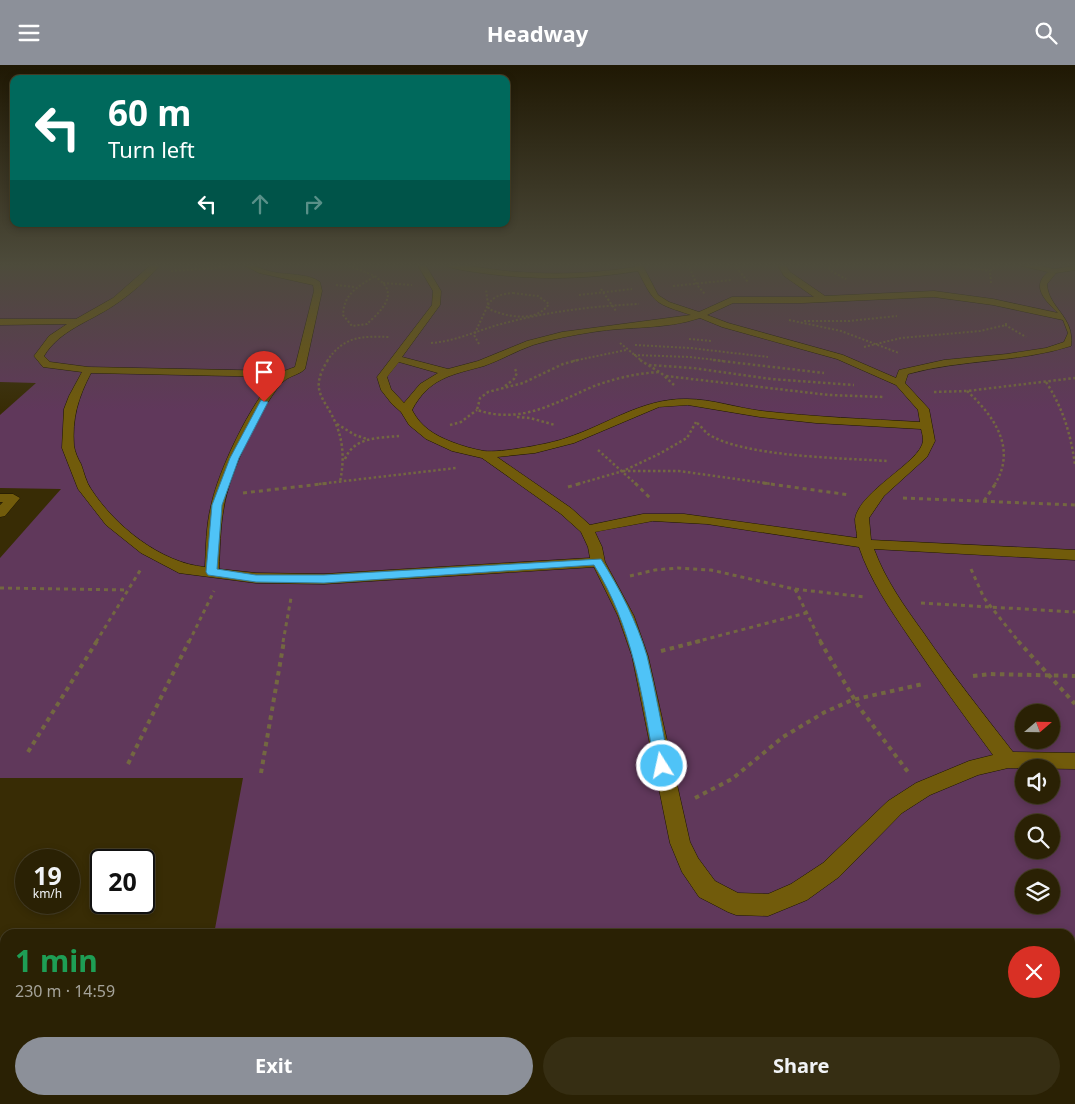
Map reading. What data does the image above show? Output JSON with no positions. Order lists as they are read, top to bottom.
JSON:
{
  "north": "right",
  "page": {
    "header": "Headway",
    "turn": ["60 m", "Turn left"],
    "speed": "19 km/h",
    "limit": "20",
    "heading": ["1 min", "230 m · 14:59"],
    "buttons": ["Exit", "Share"]
  }
}
